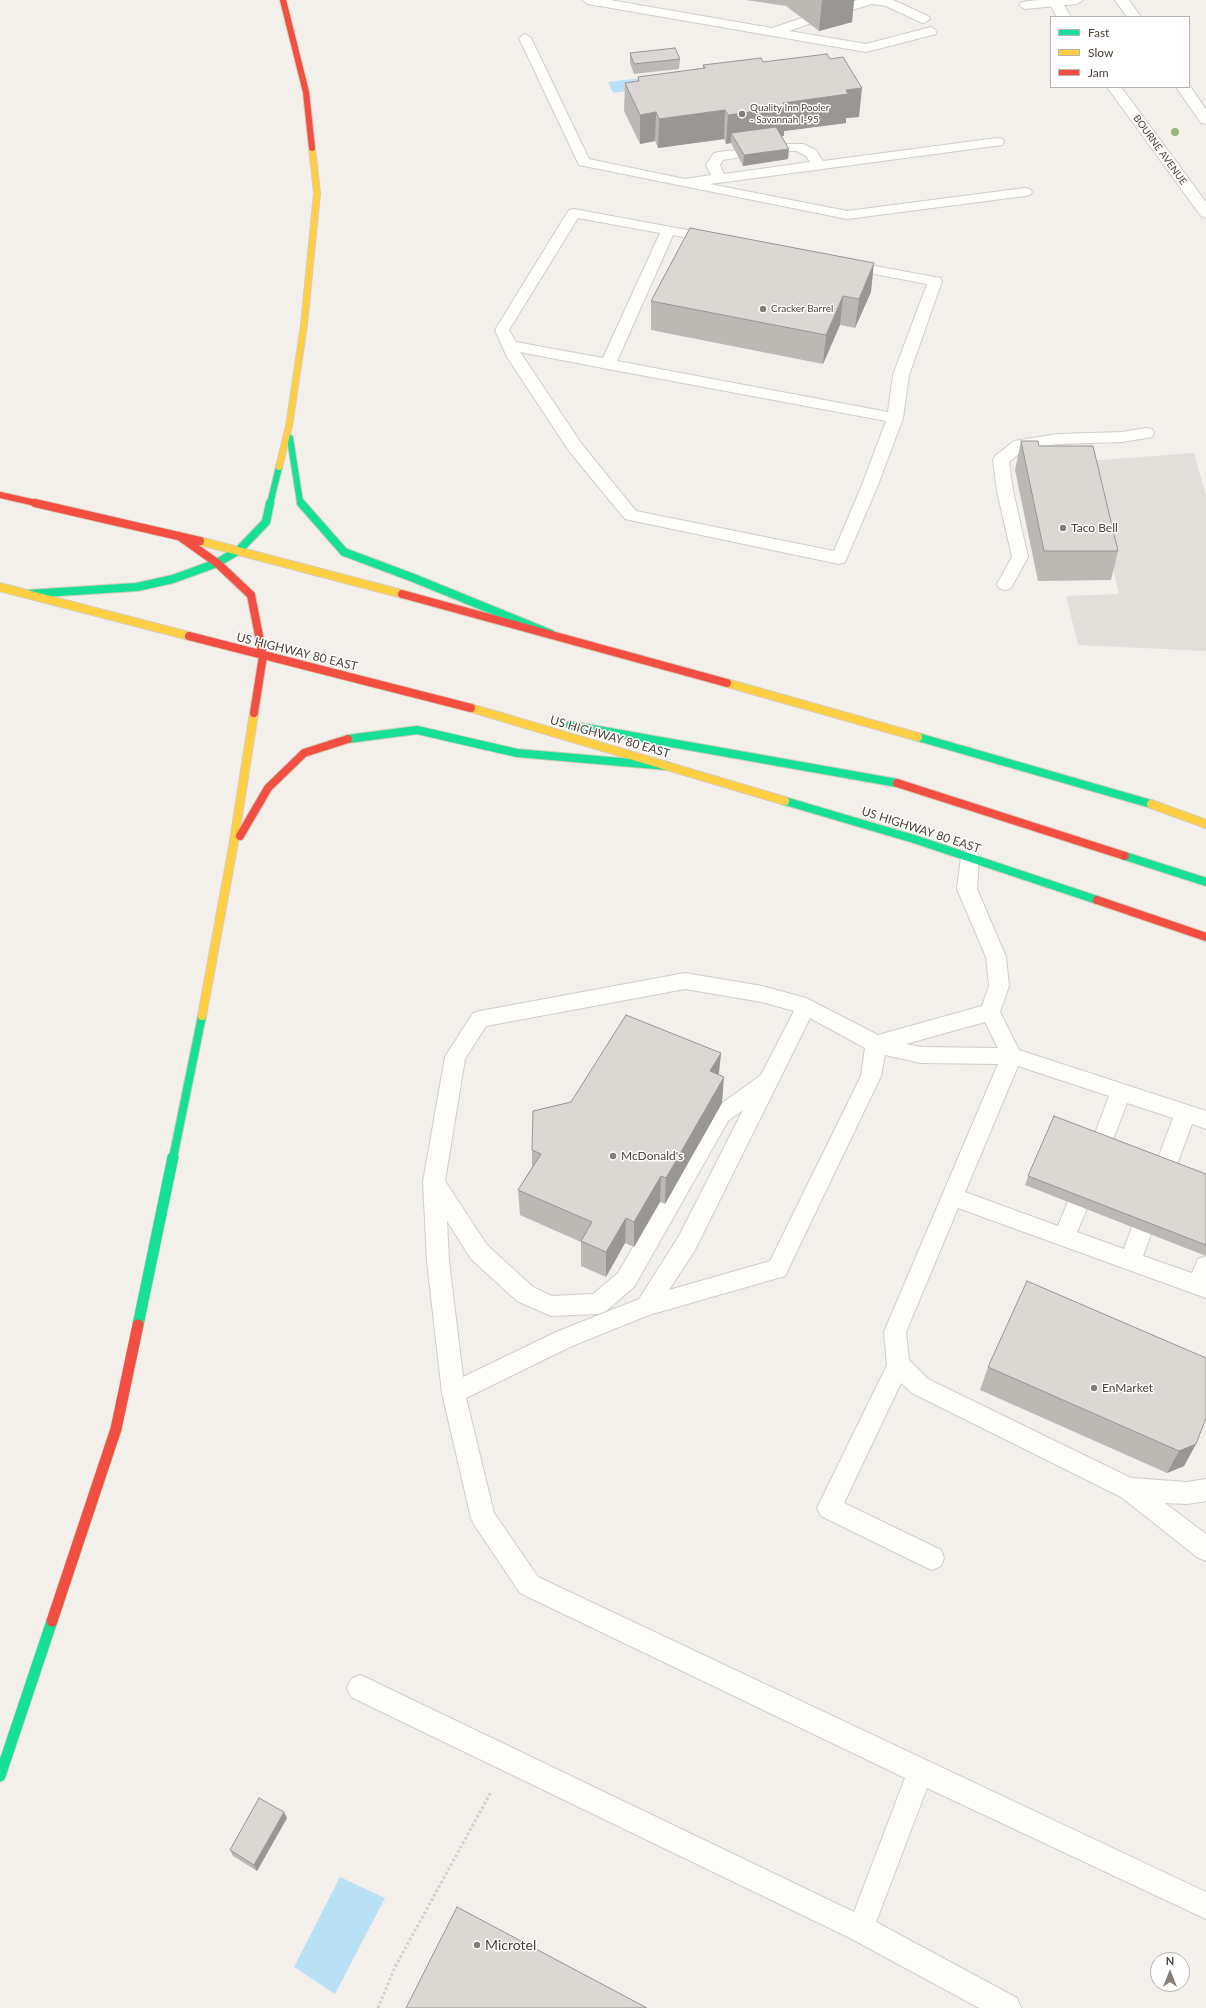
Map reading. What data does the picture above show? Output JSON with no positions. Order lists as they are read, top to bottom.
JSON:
{
  "streets": {
    "main road": ["US HIGHWAY 80 EAST"],
    "street": ["BOURNE AVENUE"]
  },
  "places": [
    "Quality Inn Pooler - Savannah I-95",
    "Cracker Barrel",
    "Taco Bell",
    "McDonald's",
    "EnMarket",
    "Microtel"
  ],
  "legend": ["Fast", "Slow", "Jam"],
  "north": "top"
}
